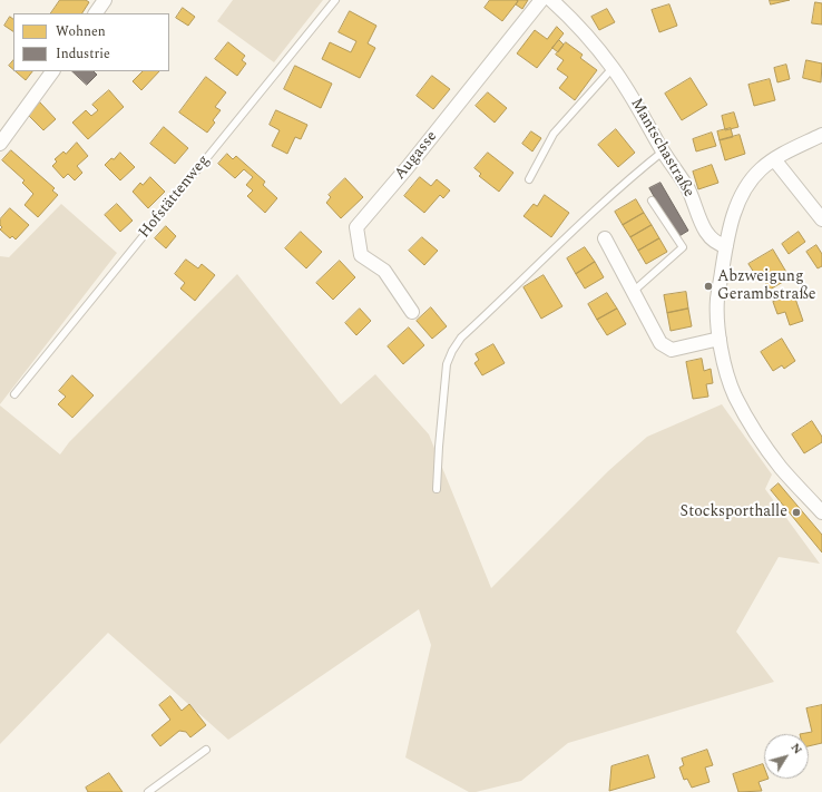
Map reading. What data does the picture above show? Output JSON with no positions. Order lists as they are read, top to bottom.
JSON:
{
  "streets": {
    "street": ["Mantschastraße", "Augasse"],
    "lane": ["Hofstättenweg"]
  },
  "places": ["Abzweigung Gerambstraße", "Stocksporthalle"],
  "legend": ["Wohnen", "Industrie"],
  "north": "top right"
}
